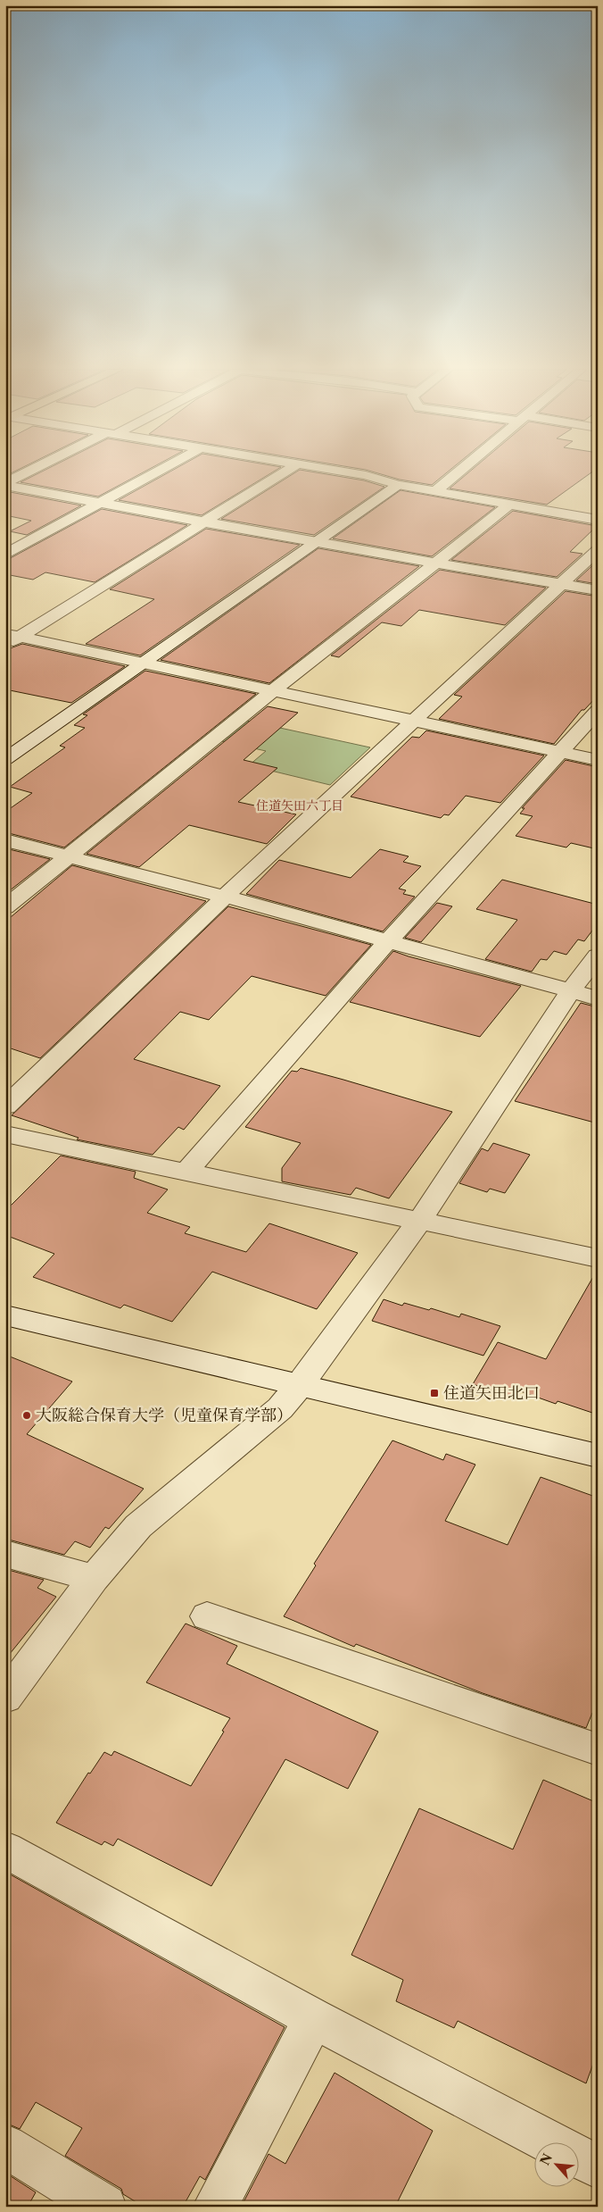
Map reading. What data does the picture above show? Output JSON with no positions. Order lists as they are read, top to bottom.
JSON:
{
  "districts": ["住道矢田六丁目"],
  "places": {
    "transit": ["住道矢田北口"],
    "other": ["大阪総合保育大学（児童保育学部）"]
  },
  "north": "top left"
}
